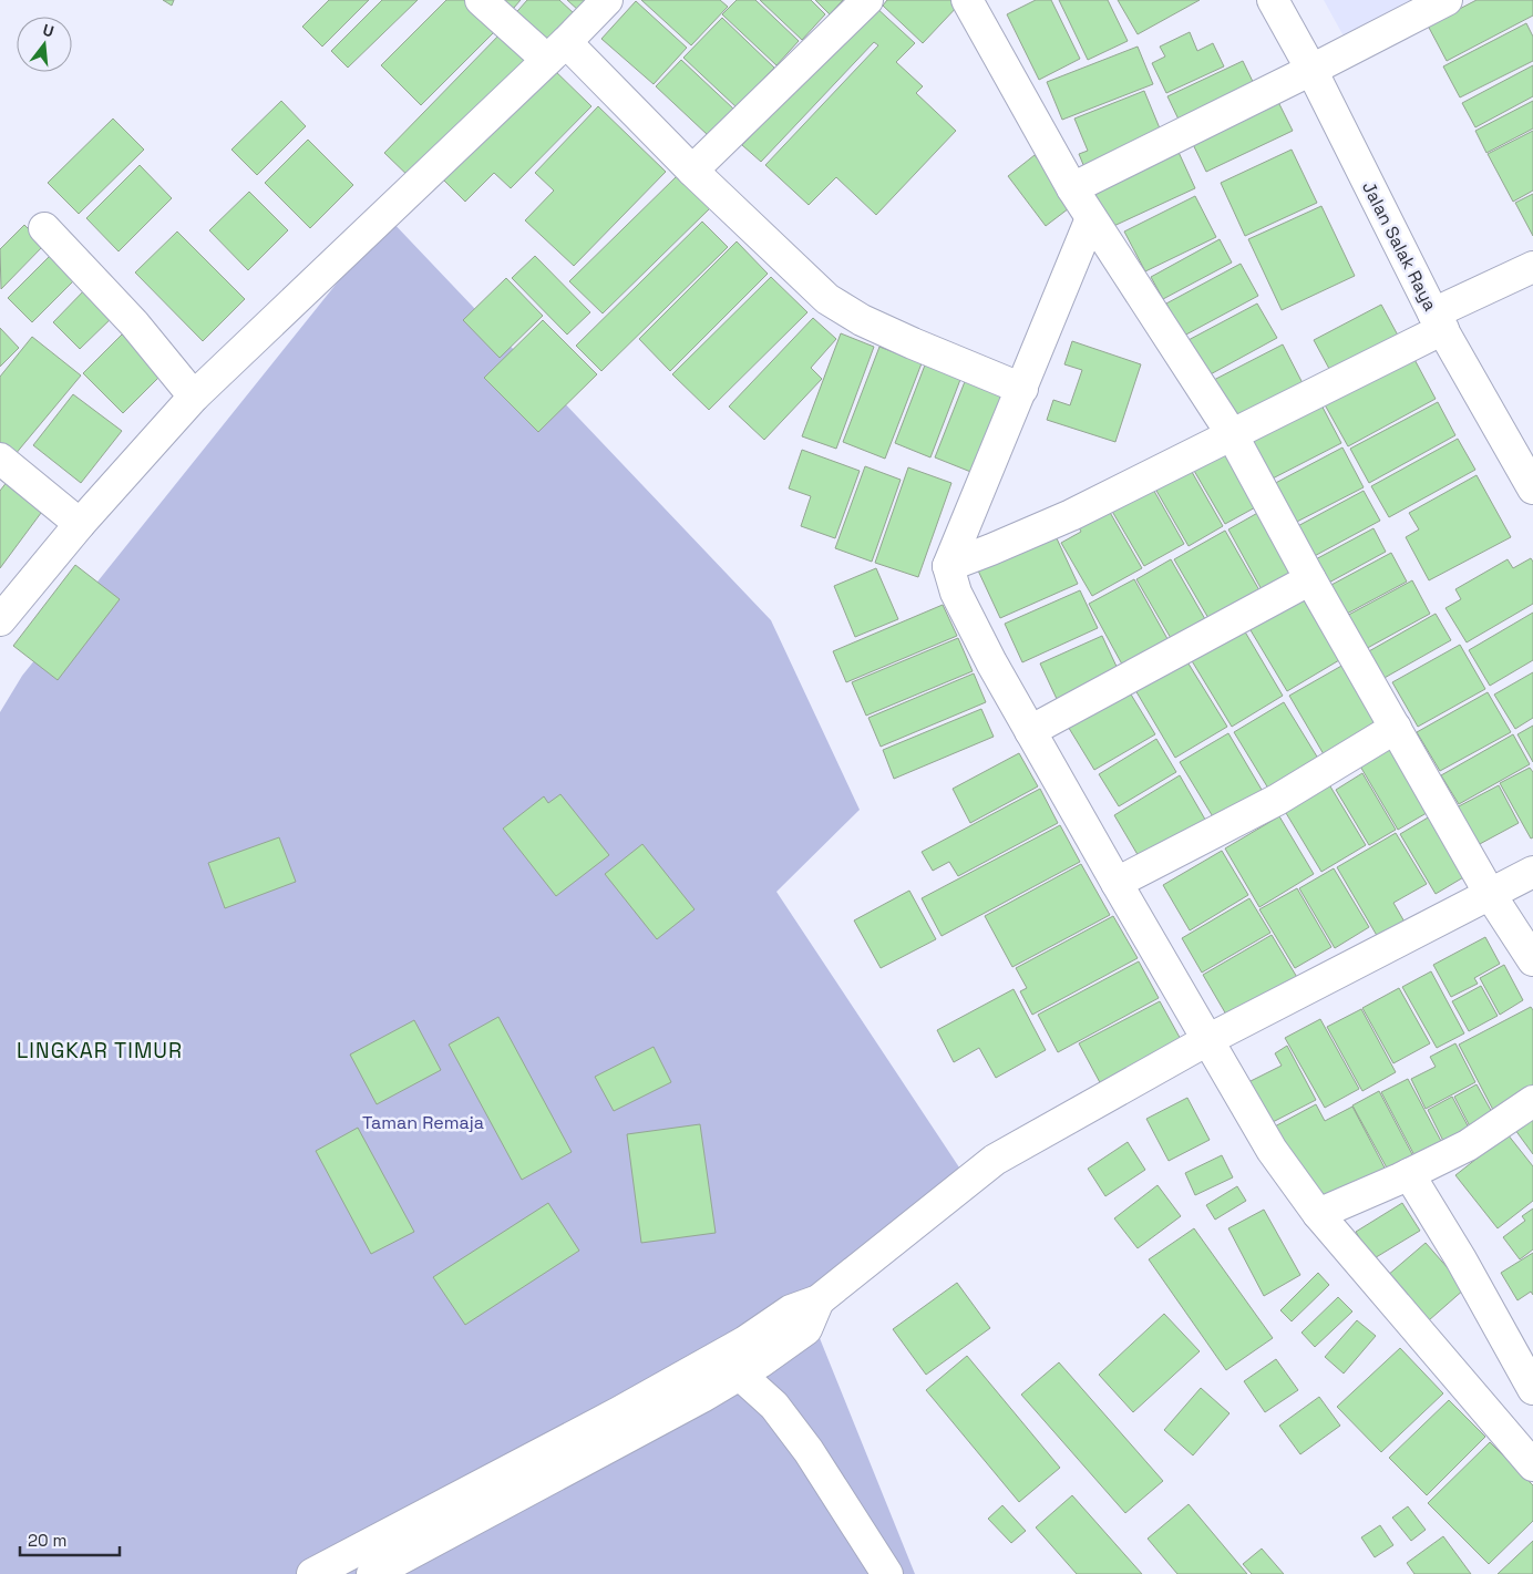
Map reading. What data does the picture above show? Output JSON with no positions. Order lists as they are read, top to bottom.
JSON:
{
  "streets": {
    "street": ["Jalan Salak Raya"]
  },
  "districts": ["LINGKAR TIMUR"],
  "parks": ["Taman Remaja"],
  "scale_bar": "20 m",
  "north": "top"
}
